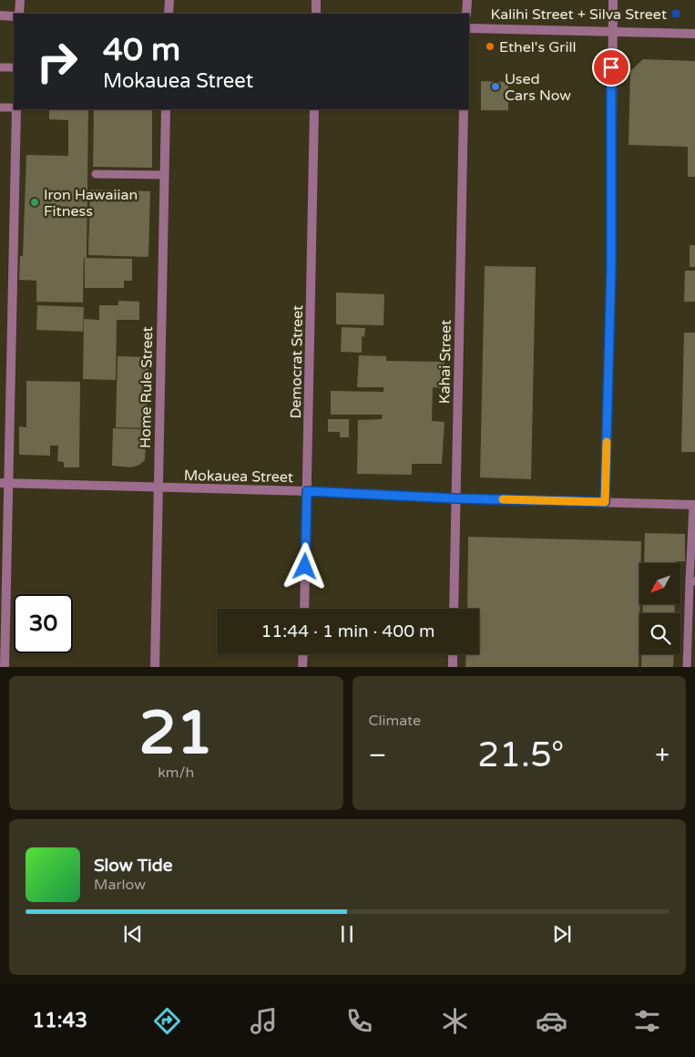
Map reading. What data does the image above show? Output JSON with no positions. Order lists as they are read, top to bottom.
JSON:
{
  "streets": {
    "street": [
      "Democrat Street",
      "Kahai Street",
      "Home Rule Street",
      "Mokauea Street"
    ]
  },
  "crossings": [
    ["Democrat Street", "Mokauea Street"],
    ["Kahai Street", "Mokauea Street"],
    ["Home Rule Street", "Mokauea Street"]
  ],
  "places": {
    "transit": ["Kalihi Street + Silva Street"],
    "other": ["Ethel's Grill", "Used Cars Now", "Iron Hawaiian Fitness"]
  },
  "north": "bottom left",
  "page": {
    "turn": ["40 m", "Mokauea Street"],
    "limit": "30",
    "trip": "11:44 · 1 min · 400 m",
    "tile": [
      ["21", "km/h"],
      "Climate"
    ],
    "heat": ["−", "21.5°", "+"],
    "song": ["Slow Tide", "Marlow"],
    "tabs": "11:43"
  }
}
